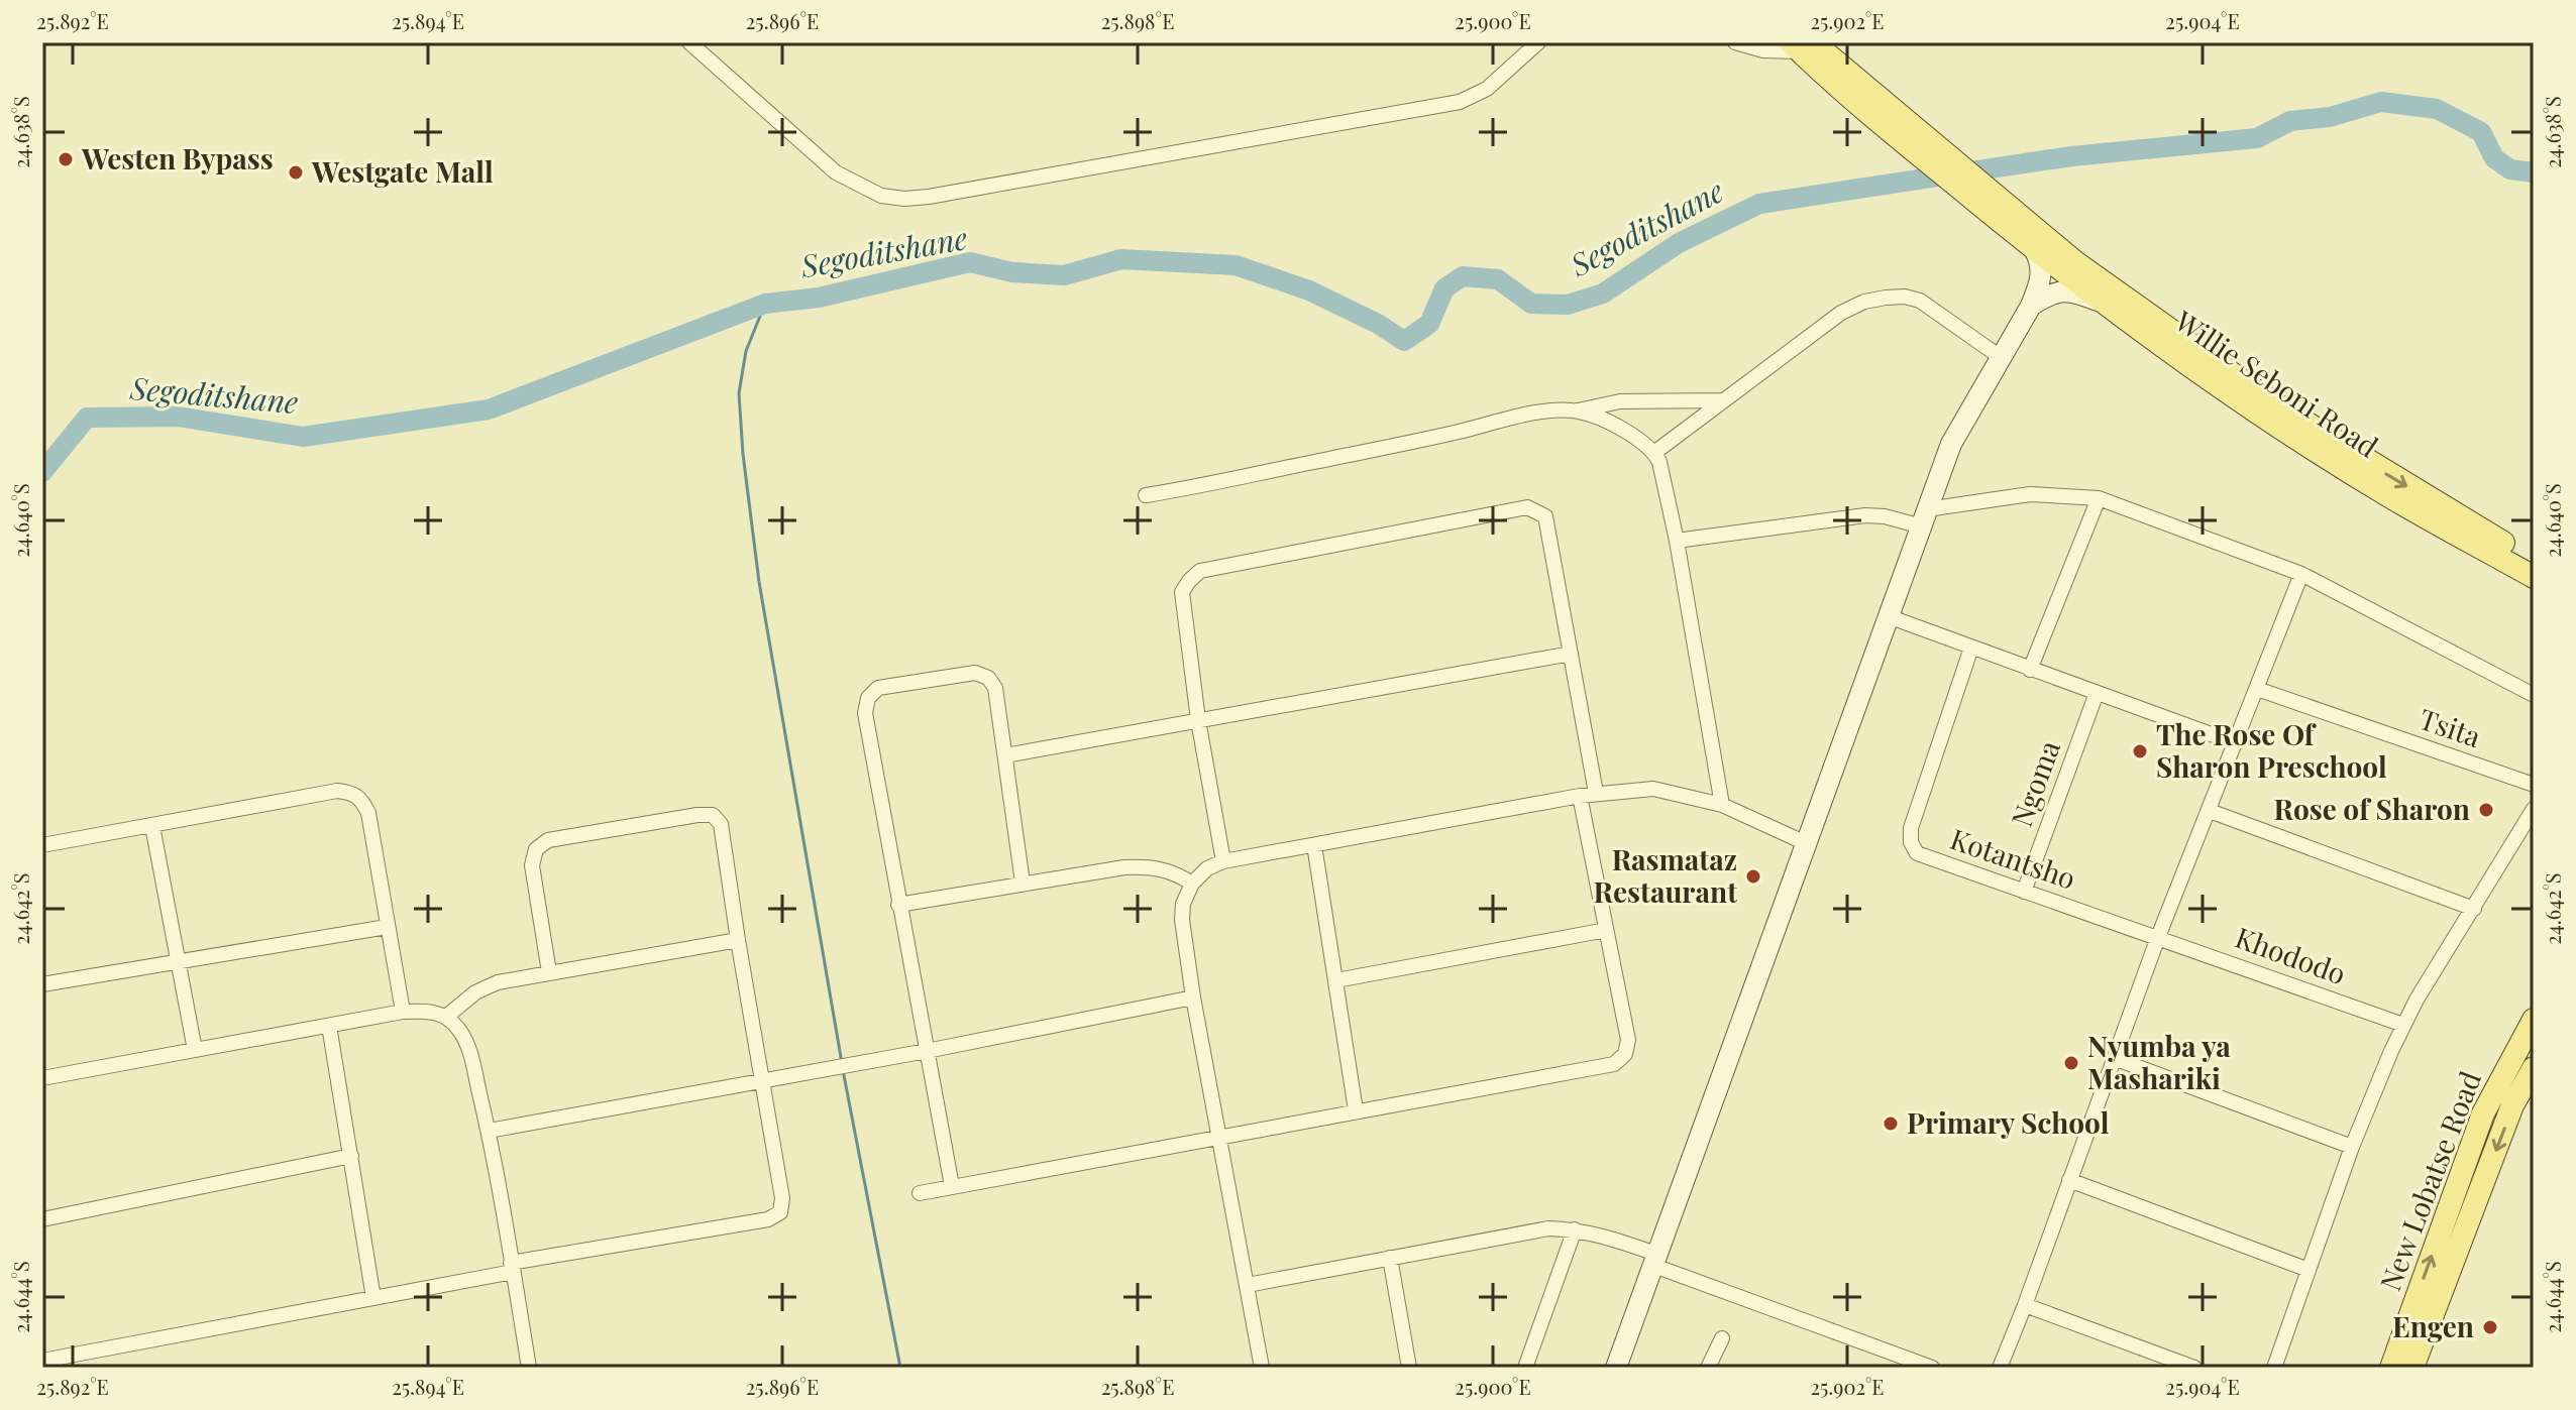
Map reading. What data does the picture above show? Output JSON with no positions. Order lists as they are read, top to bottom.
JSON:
{
  "streets": {
    "main road": ["Willie Seboni Road", "New Lobatse Road"],
    "street": [
      "Tsita",
      "Ngoma",
      "Kotantsho",
      "Khododo"
    ]
  },
  "crossings": [
    ["Ngoma", "Kotantsho"],
    ["Kotantsho", "Khododo"]
  ],
  "water": ["Segoditshane"],
  "places": [
    "Westen Bypass",
    "Westgate Mall",
    "The Rose Of Sharon Preschool",
    "Rose of Sharon",
    "Rasmataz Restaurant",
    "Nyumba ya Mashariki",
    "Primary School",
    "Engen"
  ],
  "coordinates": [
    "25.892°E",
    "25.894°E",
    "25.896°E",
    "25.898°E",
    "25.900°E",
    "25.902°E",
    "25.904°E",
    "24.638°S",
    "24.640°S",
    "24.642°S",
    "24.644°S"
  ]
}
